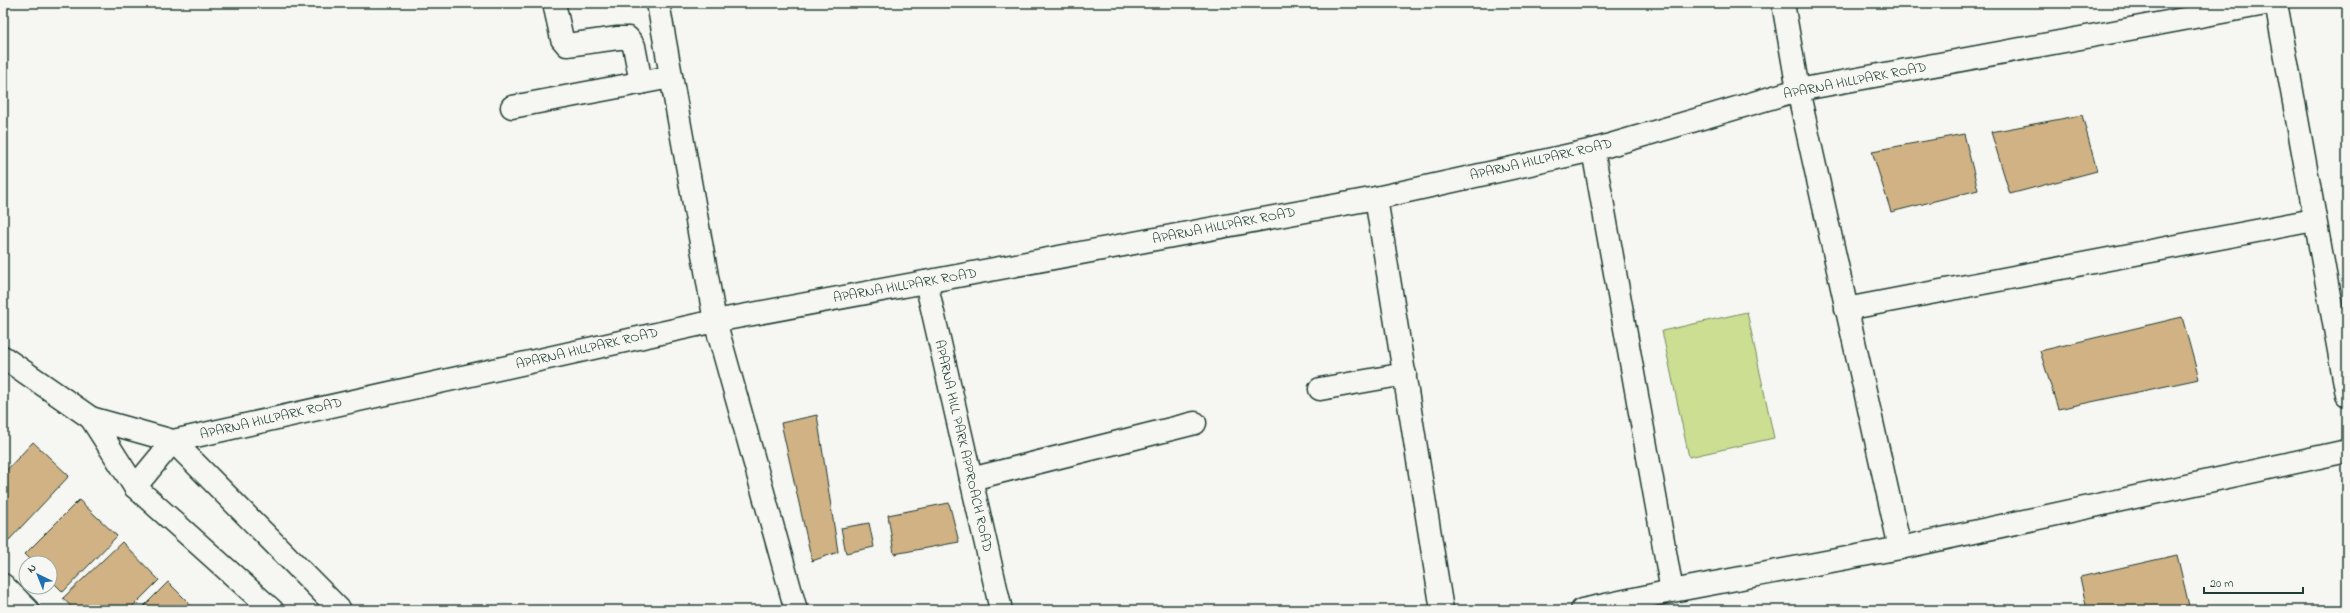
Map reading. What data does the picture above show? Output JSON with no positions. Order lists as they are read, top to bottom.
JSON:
{
  "streets": {
    "street": ["APARNA HILLPARK ROAD", "APARNA HILL PARK APPROACH ROAD"]
  },
  "crossings": [
    ["APARNA HILLPARK ROAD", "APARNA HILL PARK APPROACH ROAD"]
  ],
  "scale_bar": "20 m",
  "north": "top left"
}
